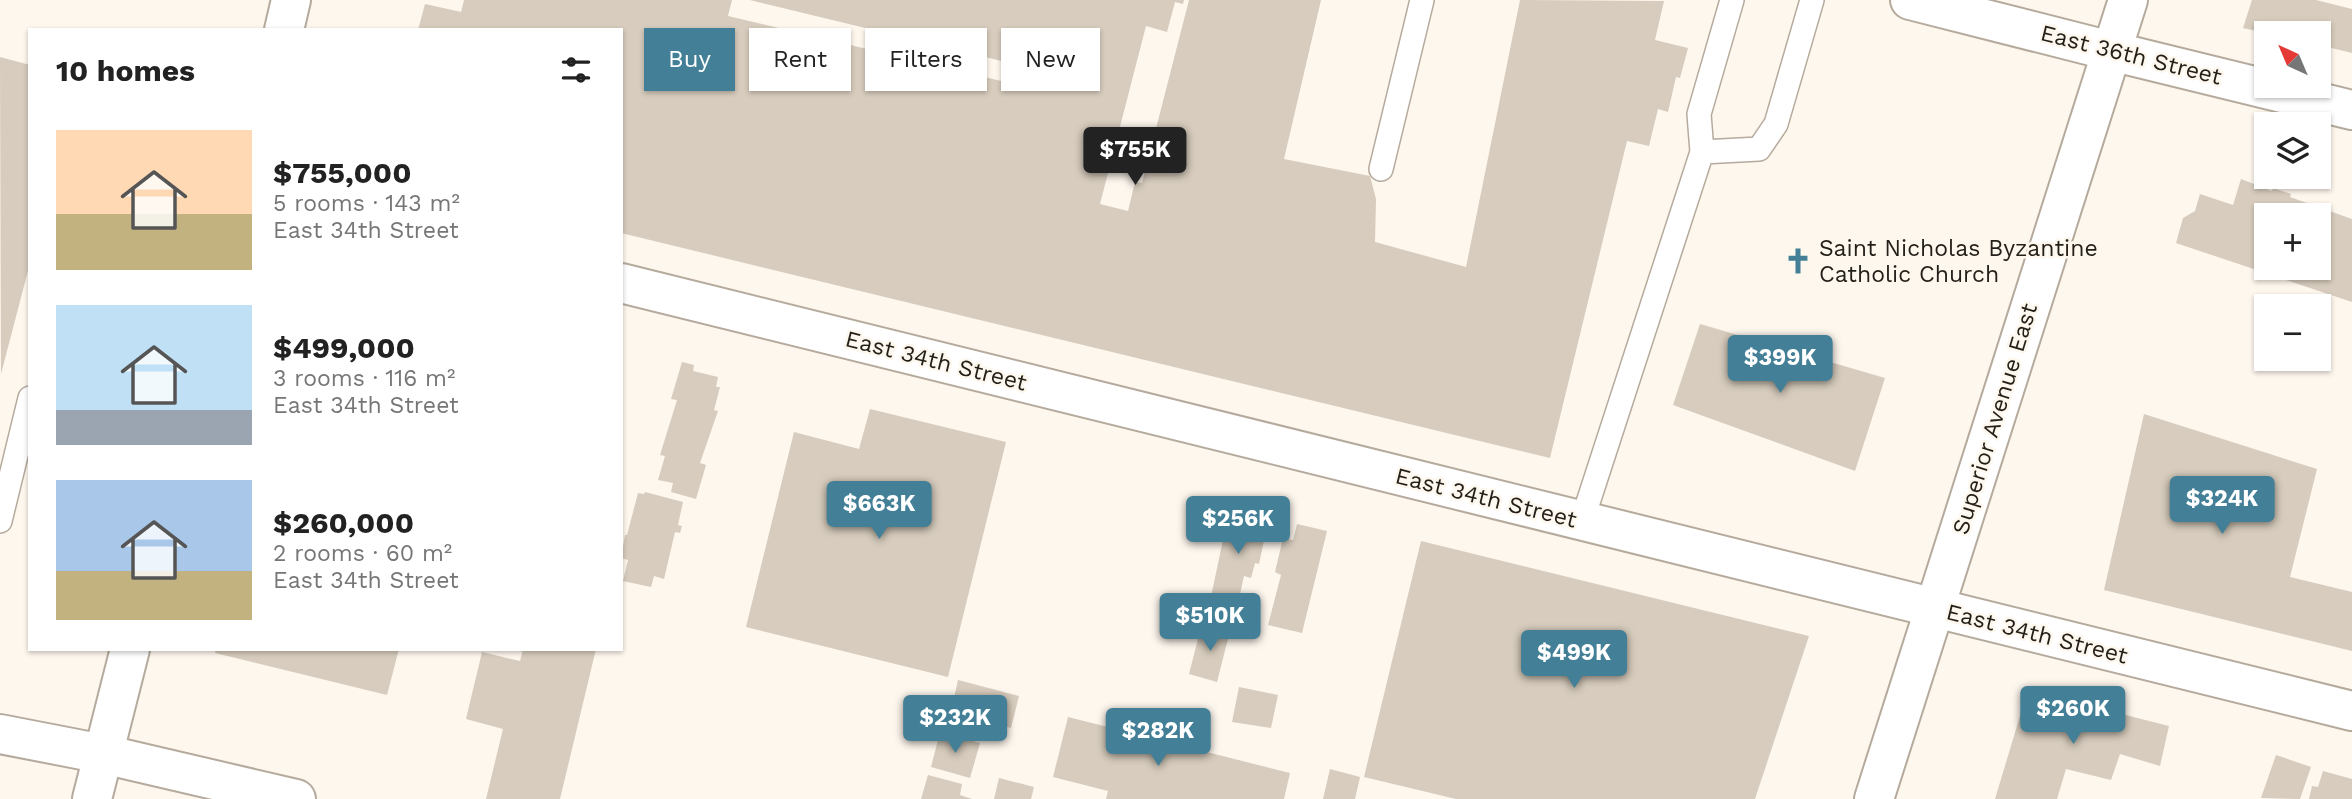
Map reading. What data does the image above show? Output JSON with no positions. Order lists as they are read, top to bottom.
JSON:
{
  "streets": {
    "street": ["East 36th Street", "East 34th Street", "Superior Avenue East"]
  },
  "crossings": [
    ["East 36th Street", "Superior Avenue East"],
    ["East 34th Street", "Superior Avenue East"]
  ],
  "places": {
    "church": ["Saint Nicholas Byzantine Catholic Church"]
  },
  "north": "top left",
  "page": {
    "map_buttons": ["+", "−"],
    "chip": [
      "Buy",
      "Rent",
      "Filters",
      "New"
    ],
    "heading": "10 homes",
    "list": [
      {
        "name": "$755,000",
        "note": "5 rooms · 143 m² · East 34th Street"
      },
      {
        "name": "$499,000",
        "note": "3 rooms · 116 m² · East 34th Street"
      },
      {
        "name": "$260,000",
        "note": "2 rooms · 60 m² · East 34th Street"
      }
    ],
    "price": [
      "$755K",
      "$399K",
      "$324K",
      "$663K",
      "$256K",
      "$510K",
      "$499K",
      "$260K",
      "$232K",
      "$282K"
    ]
  }
}
